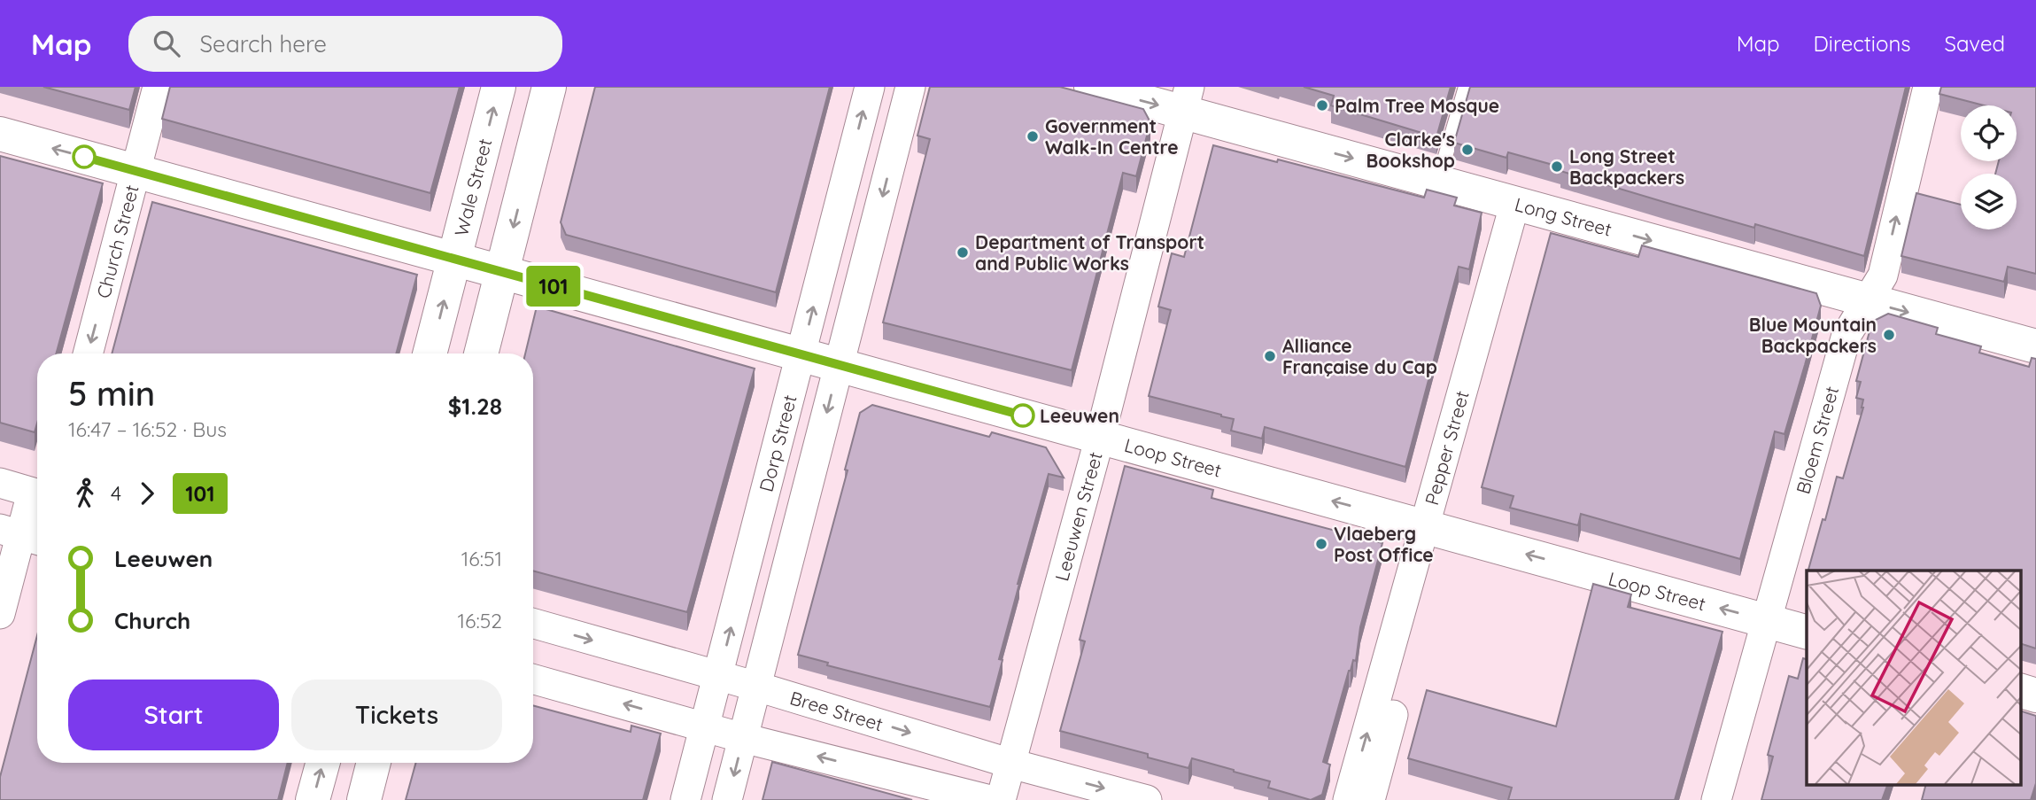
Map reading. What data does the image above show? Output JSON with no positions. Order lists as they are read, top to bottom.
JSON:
{
  "streets": {
    "street": [
      "Wale Street",
      "Long Street",
      "Church Street",
      "Bloem Street",
      "Dorp Street",
      "Pepper Street",
      "Loop Street",
      "Leeuwen Street",
      "Bree Street"
    ]
  },
  "crossings": [
    ["Wale Street", "Loop Street"],
    ["Long Street", "Bloem Street"],
    ["Long Street", "Pepper Street"],
    ["Long Street", "Leeuwen Street"],
    ["Church Street", "Loop Street"],
    ["Bloem Street", "Loop Street"],
    ["Dorp Street", "Loop Street"],
    ["Dorp Street", "Bree Street"],
    ["Pepper Street", "Loop Street"],
    ["Loop Street", "Leeuwen Street"],
    ["Leeuwen Street", "Bree Street"]
  ],
  "one_way": ["Long Street", "Church Street", "Loop Street"],
  "places": [
    "Palm Tree Mosque",
    "Government Walk-In Centre",
    "Clarke's Bookshop",
    "Long Street Backpackers",
    "Department of Transport and Public Works",
    "Blue Mountain Backpackers",
    "Alliance Française du Cap",
    "Leeuwen",
    "Vlaeberg Post Office"
  ],
  "lines": ["bus line 101"],
  "page": {
    "header": "Map",
    "search": "Search here",
    "nav": ["Map", "Directions", "Saved"],
    "on_map": "101",
    "heading": ["5 min", "16:47 – 16:52 · Bus", "$1.28"],
    "legs": ["4", "101"],
    "list": [
      {
        "name": "Leeuwen",
        "value": "16:51"
      },
      {
        "name": "Church",
        "value": "16:52"
      }
    ],
    "buttons": ["Start", "Tickets"]
  }
}
